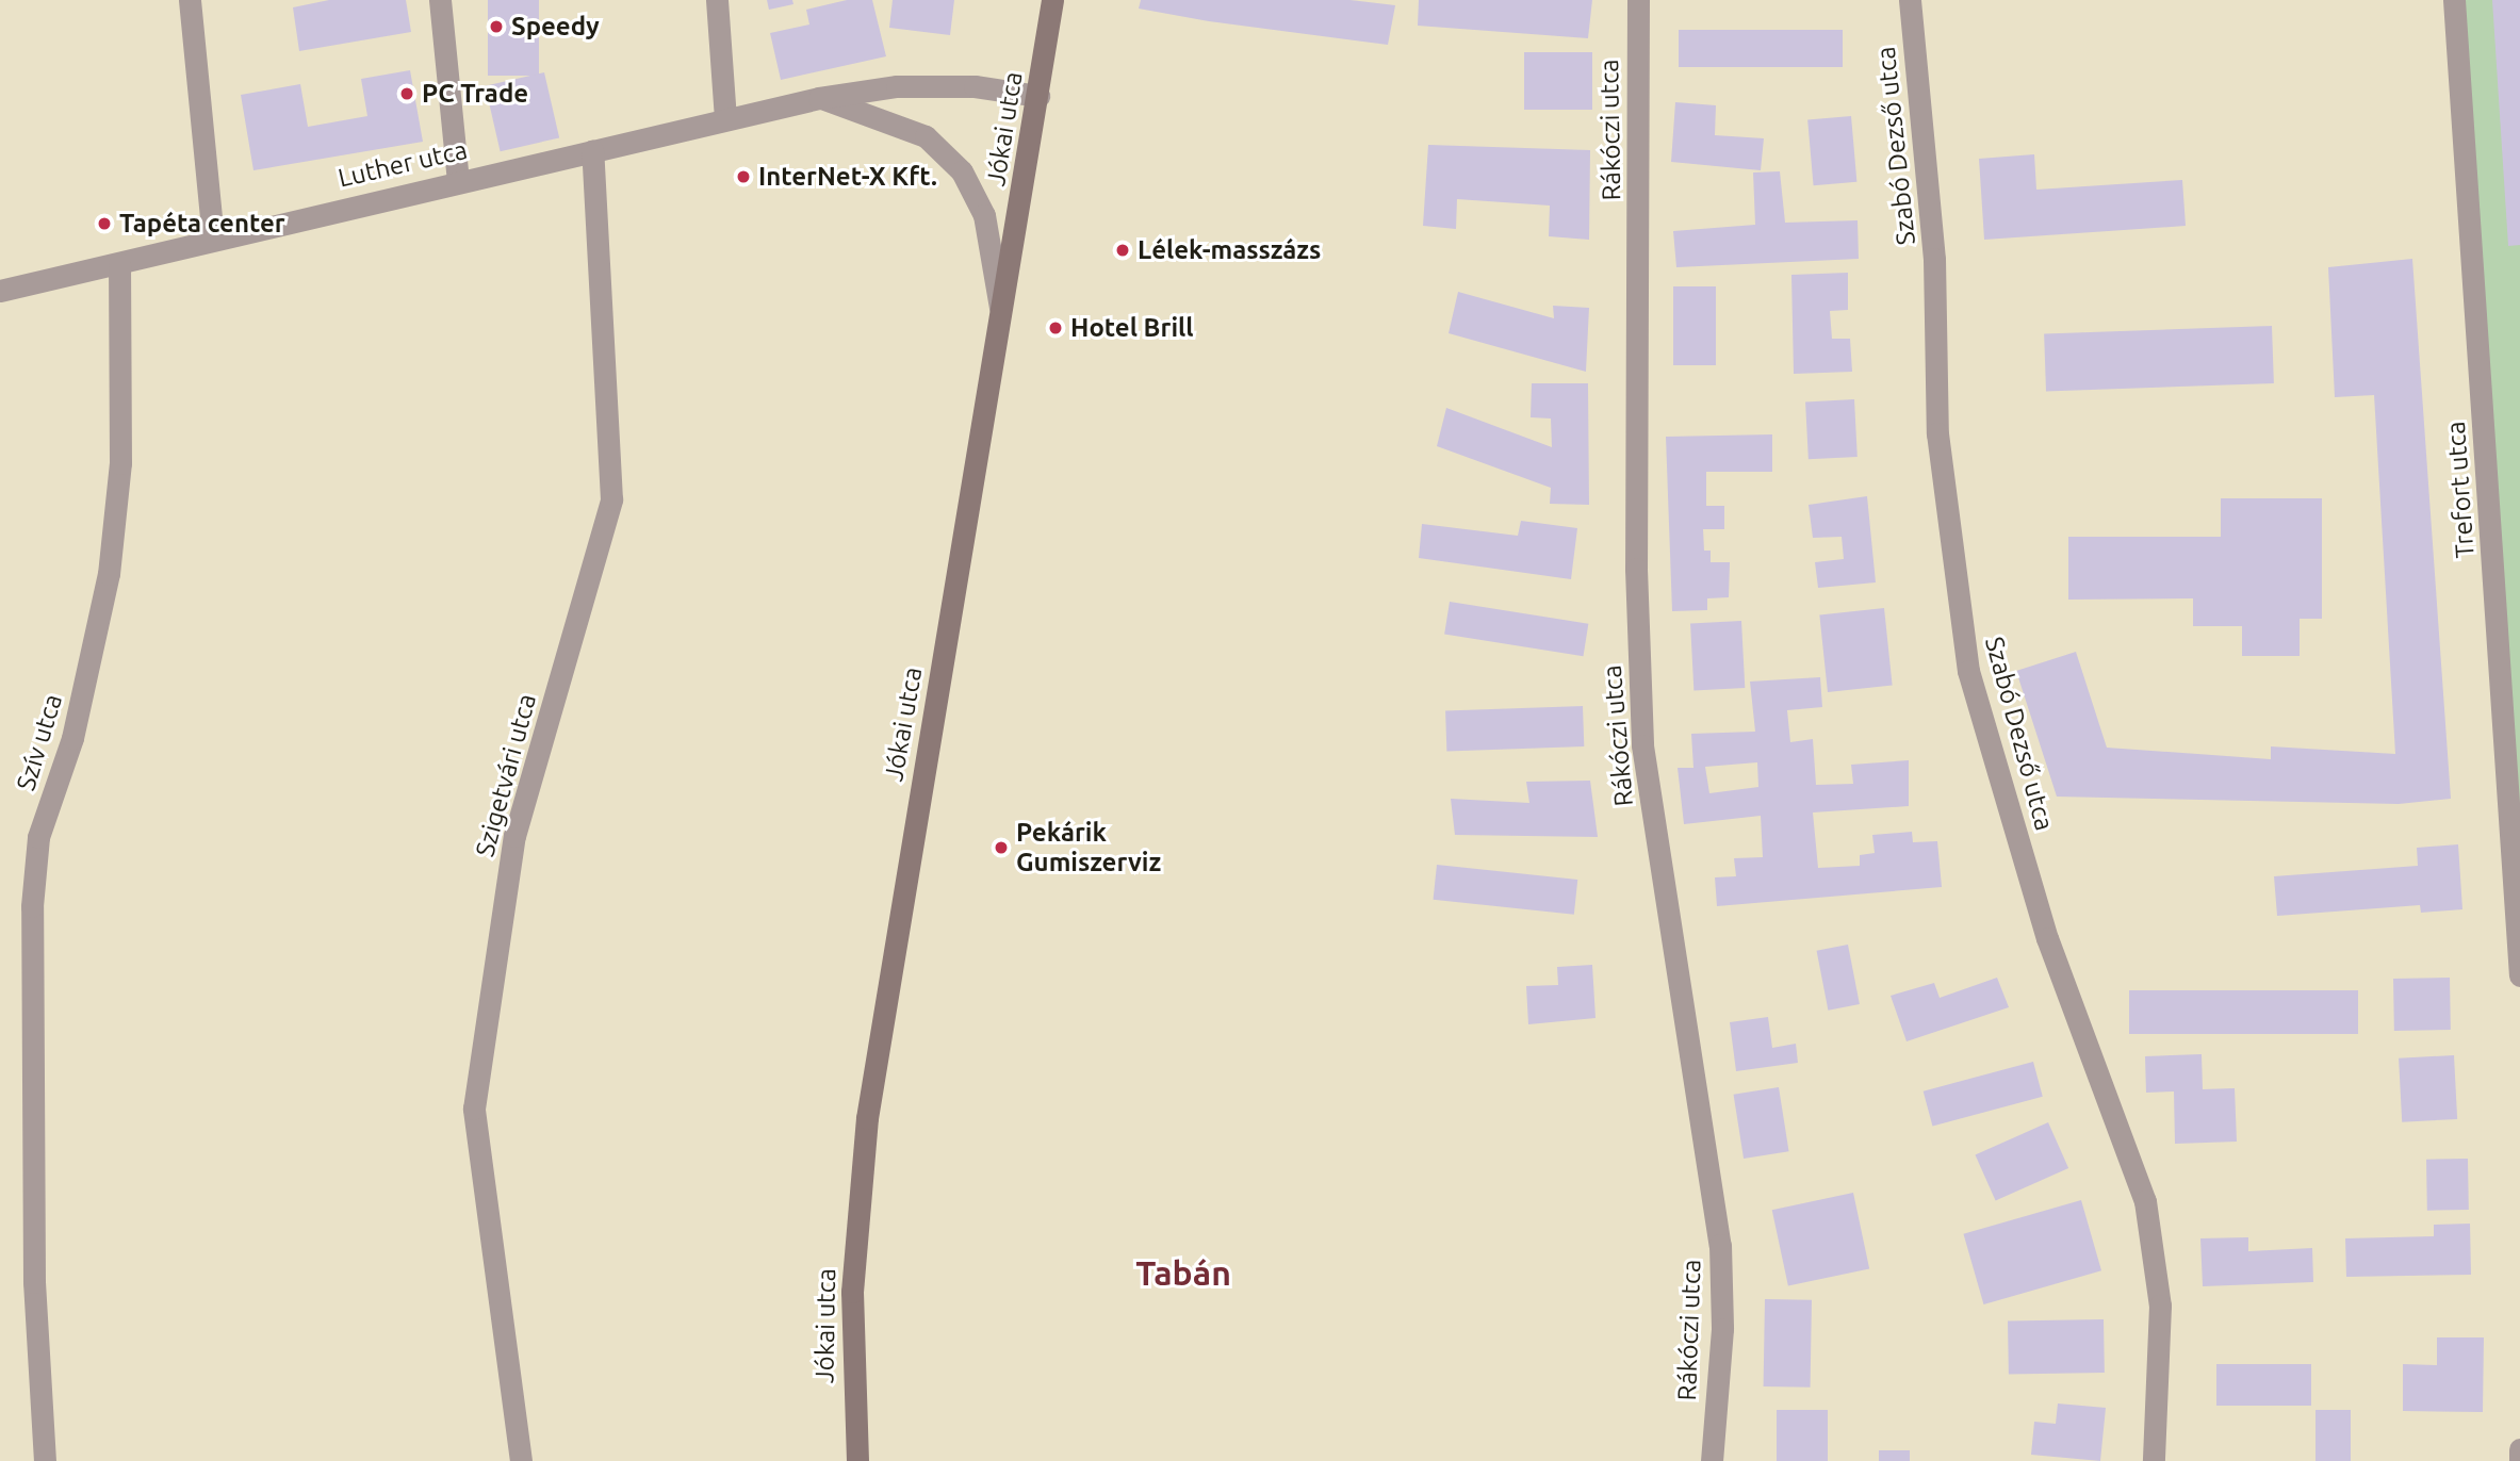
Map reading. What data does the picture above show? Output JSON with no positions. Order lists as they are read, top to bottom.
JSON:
{
  "streets": {
    "main road": ["Jókai utca"],
    "street": [
      "Rákóczi utca",
      "Szabó Dezső utca",
      "Luther utca",
      "Trefort utca",
      "Szív utca",
      "Szigetvári utca"
    ]
  },
  "crossings": [
    ["Jókai utca", "Luther utca"],
    ["Luther utca", "Szív utca"],
    ["Luther utca", "Szigetvári utca"]
  ],
  "districts": ["Tabán"],
  "places": [
    "Speedy",
    "PC Trade",
    "InterNet-X Kft.",
    "Tapéta center",
    "Lélek-masszázs",
    "Hotel Brill",
    "Pekárik Gumiszerviz"
  ]
}
